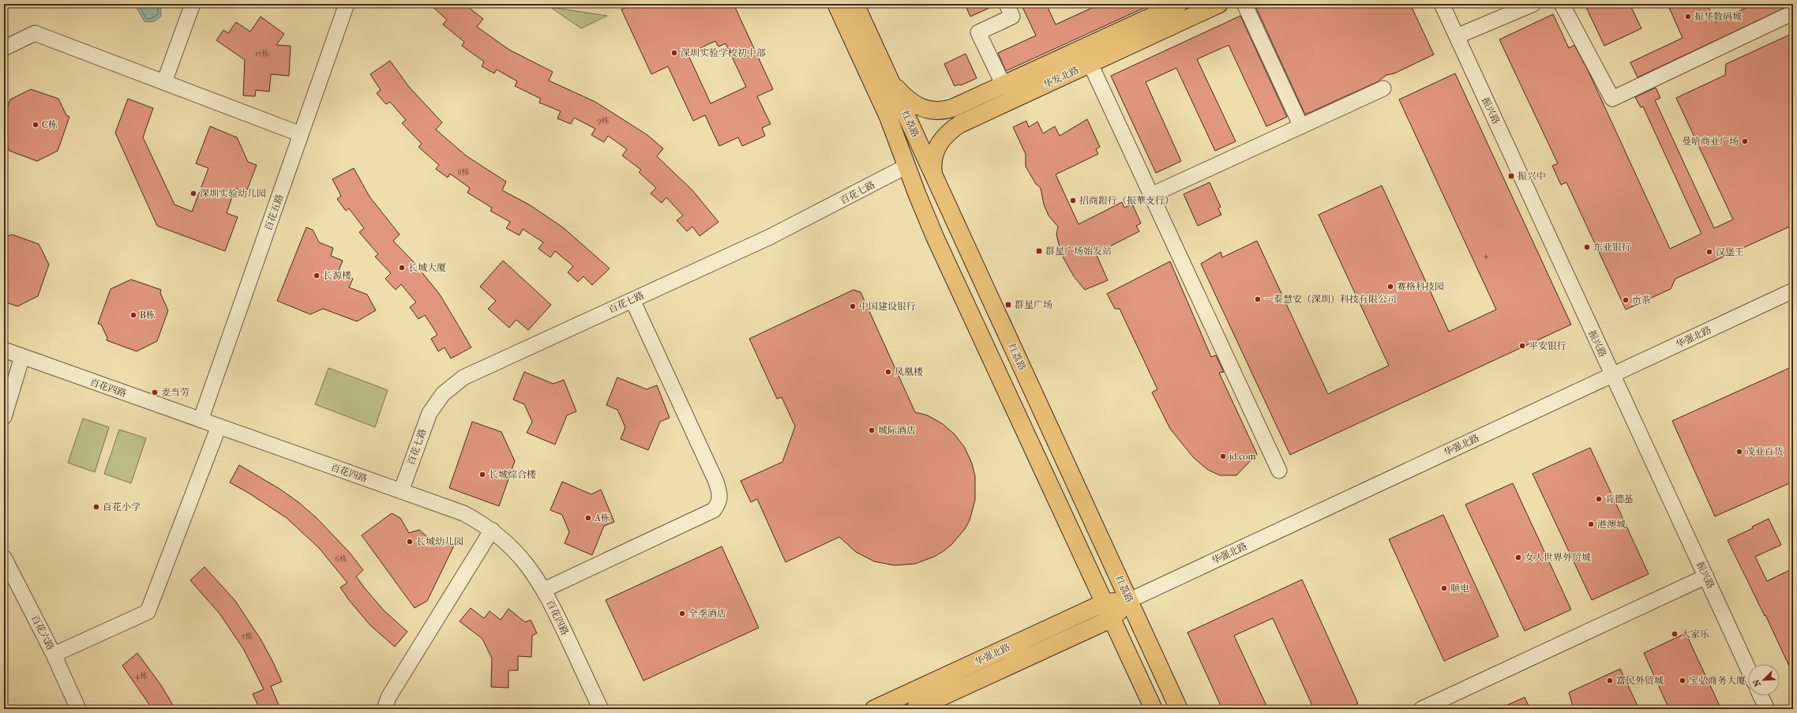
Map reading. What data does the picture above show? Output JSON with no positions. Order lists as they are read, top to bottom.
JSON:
{
  "streets": {
    "main road": ["华发北路", "红荔路", "华强北路"],
    "street": [
      "振兴路",
      "百花七路",
      "百花五路",
      "百花四路",
      "百花六路"
    ]
  },
  "crossings": [
    ["华发北路", "红荔路"],
    ["振兴路", "华强北路"],
    ["红荔路", "百花七路"],
    ["红荔路", "华强北路"],
    ["百花七路", "百花四路"],
    ["百花五路", "百花四路"]
  ],
  "places": {
    "other": [
      "振华数码城",
      "深圳实验学校初中部",
      "C栋",
      "曼哈商业广场",
      "深圳实验幼儿园",
      "招商銀行（振華支行）",
      "东亚银行",
      "汉堡王",
      "长城大厦",
      "长源楼",
      "赛格科技园",
      "一泰慧安（深圳）科技有限公司",
      "贡茶",
      "中国建设银行",
      "B栋",
      "平安银行",
      "凤凰楼",
      "麦当劳",
      "城际酒店",
      "茂业百货",
      "jd.com",
      "长城综合楼",
      "肯德基",
      "百花小学",
      "A栋",
      "港澳城",
      "长城幼儿园",
      "女人世界外贸城",
      "顺电",
      "全季酒店",
      "大家乐",
      "富民外贸城",
      "宝弘商务大厦"
    ],
    "transit": ["振兴中", "群星广场始发站", "群星广场"]
  },
  "house_numbers": [
    "15栋",
    "9栋",
    "8栋",
    "4",
    "6栋",
    "5栋",
    "4栋"
  ],
  "north": "bottom left"
}
